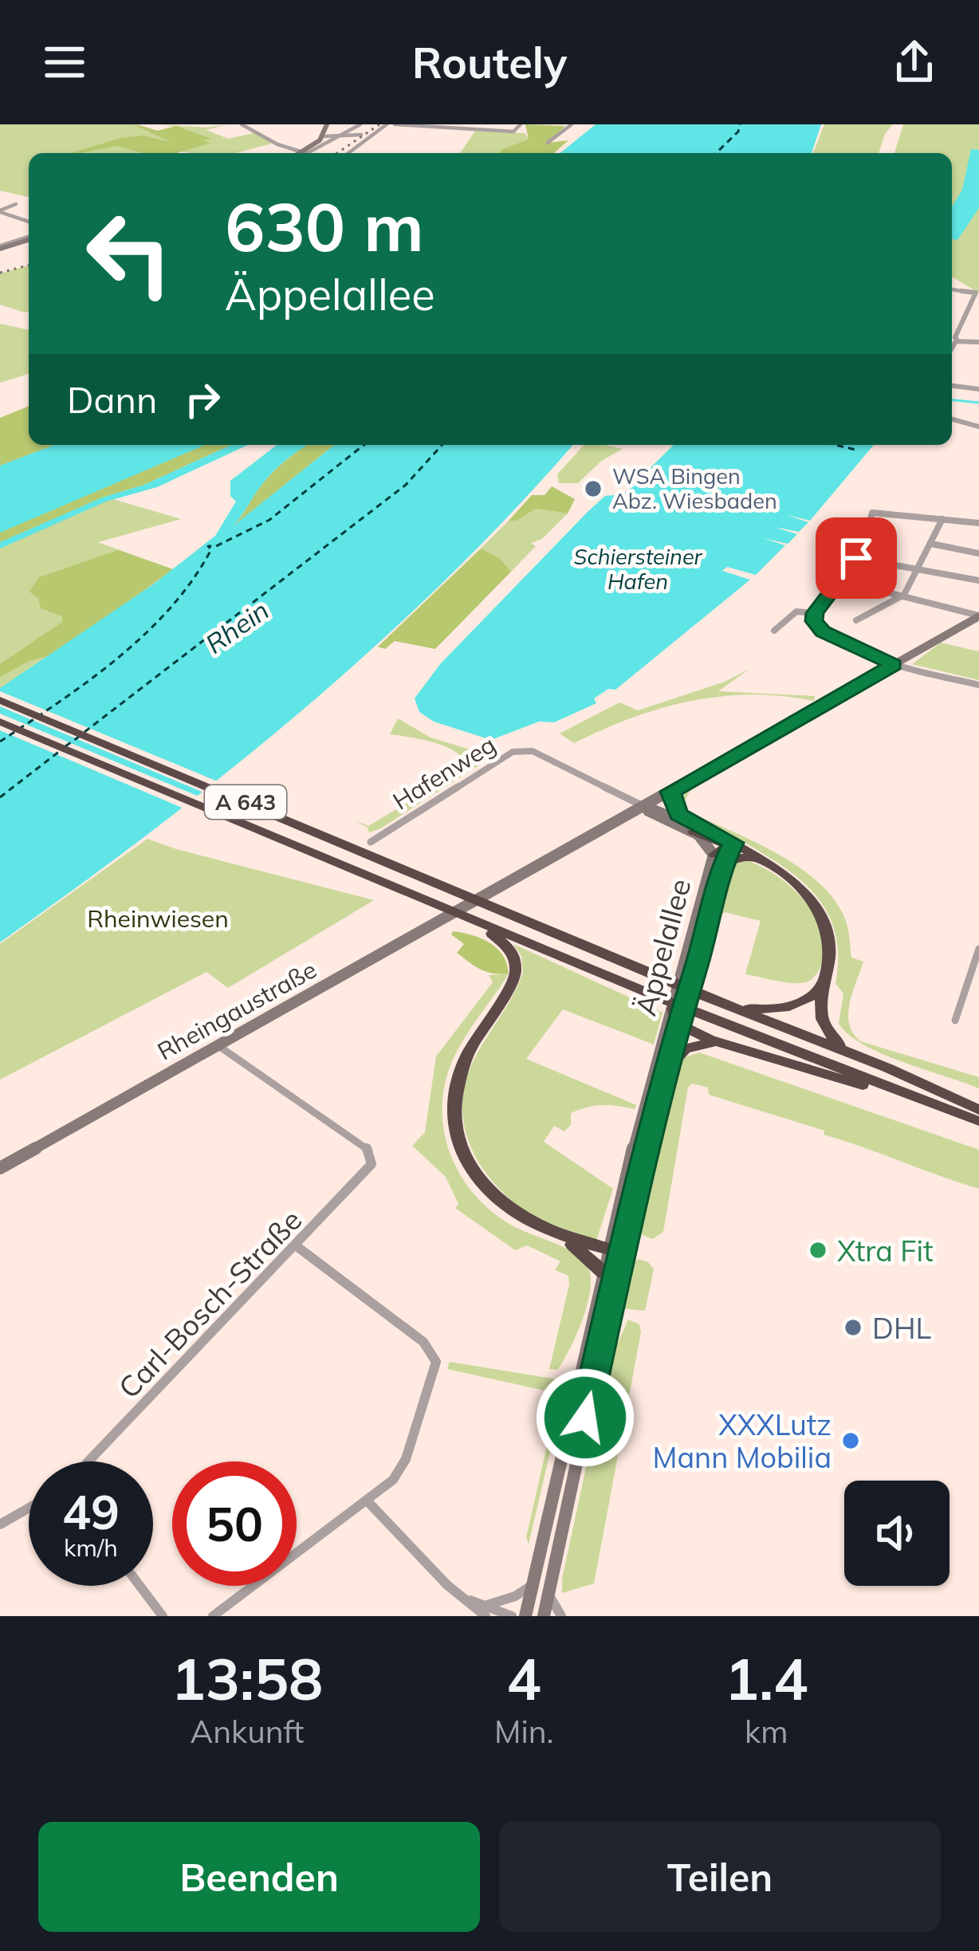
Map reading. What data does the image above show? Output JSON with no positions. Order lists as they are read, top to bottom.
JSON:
{
  "streets": {
    "highway": ["A 643"],
    "main road": ["Äppelallee", "Rheingaustraße"],
    "street": ["Hafenweg", "Carl-Bosch-Straße"]
  },
  "crossings": [
    ["Hafenweg", "Äppelallee"],
    ["Hafenweg", "Rheingaustraße"],
    ["A 643", "Äppelallee"],
    ["A 643", "Rheingaustraße"],
    ["Äppelallee", "Rheingaustraße"],
    ["Rheingaustraße", "Carl-Bosch-Straße"]
  ],
  "water": ["Schiersteiner Hafen", "Rhein"],
  "parks": ["Rheinwiesen"],
  "places": [
    "WSA Bingen Abz. Wiesbaden",
    "Xtra Fit",
    "DHL",
    "XXXLutz Mann Mobilia"
  ],
  "page": {
    "header": "Routely",
    "turn": ["630 m", "Äppelallee"],
    "then": "Dann",
    "speed": "49 km/h",
    "limit": "50",
    "eta": [
      "13:58",
      "Ankunft",
      "4",
      "Min.",
      "1.4",
      "km"
    ],
    "buttons": ["Beenden", "Teilen"]
  }
}
